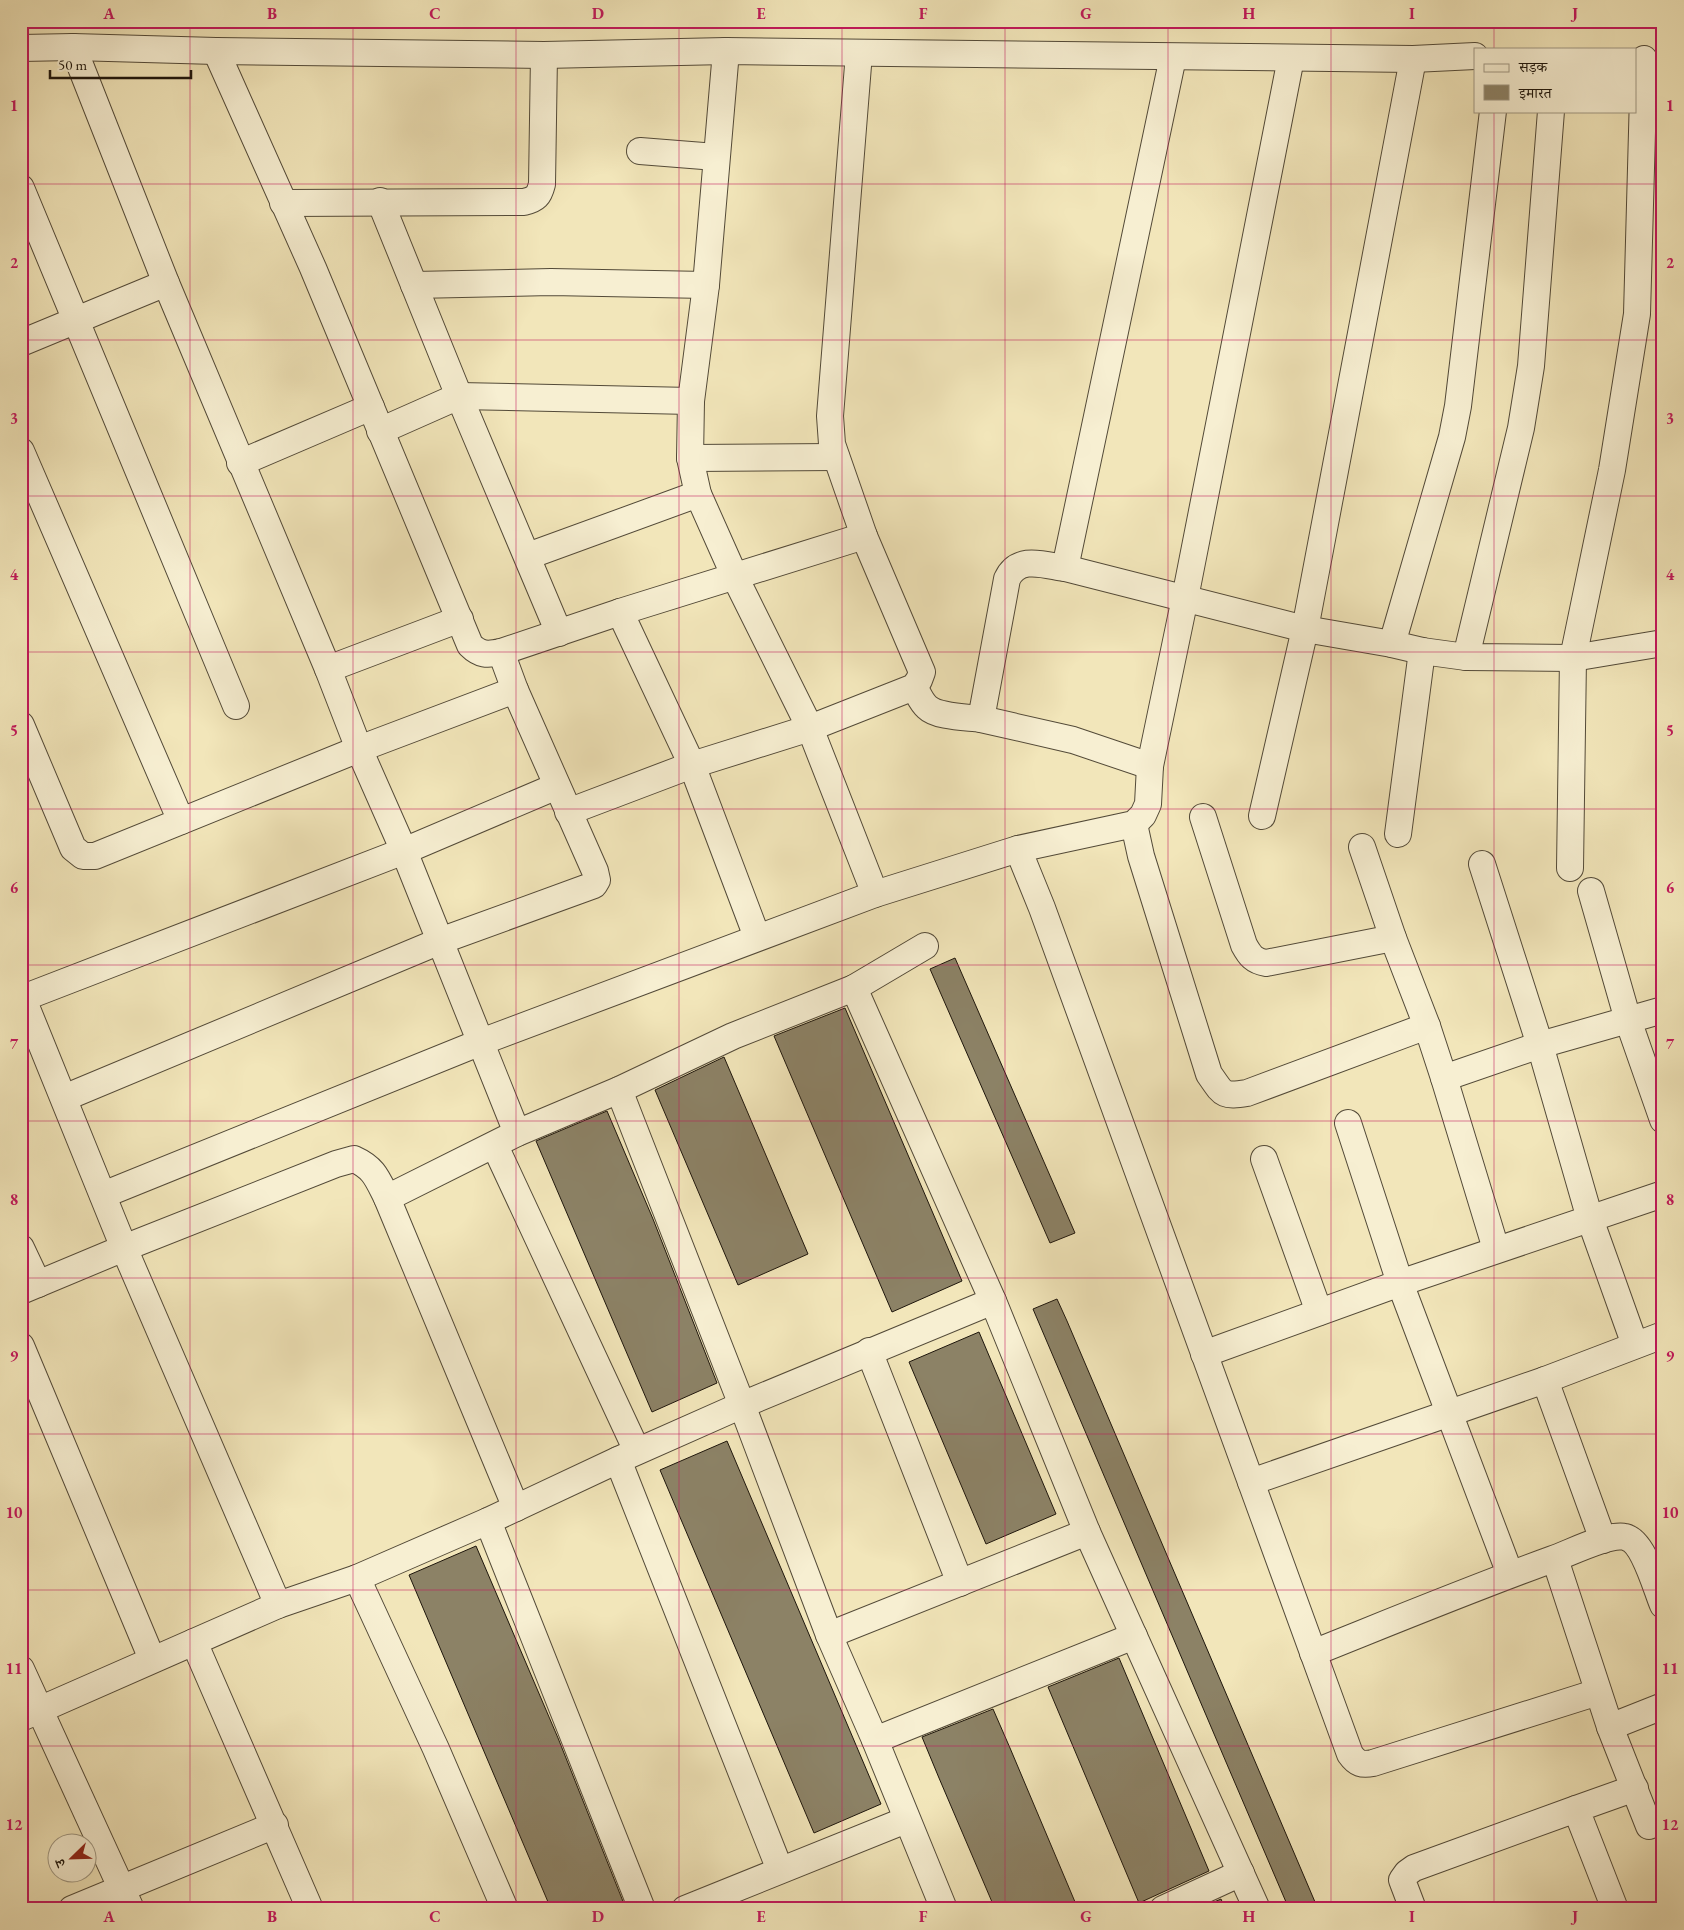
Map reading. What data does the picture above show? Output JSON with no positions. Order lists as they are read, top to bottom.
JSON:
{
  "legend": ["सड़क", "इमारत"],
  "scale_bar": "50 m",
  "north": "bottom left",
  "grid": {
    "columns": [
      "A",
      "B",
      "C",
      "D",
      "E",
      "F",
      "G",
      "H",
      "I",
      "J"
    ],
    "rows": [
      "1",
      "2",
      "3",
      "4",
      "5",
      "6",
      "7",
      "8",
      "9",
      "10",
      "11",
      "12"
    ]
  }
}
